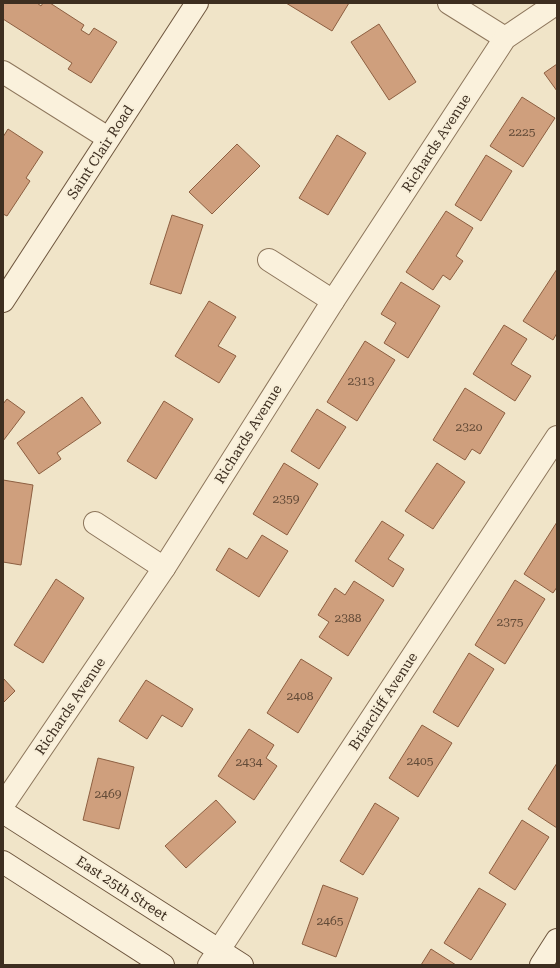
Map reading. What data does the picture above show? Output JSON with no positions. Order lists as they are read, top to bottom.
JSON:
{
  "streets": {
    "street": [
      "Richards Avenue",
      "Saint Clair Road",
      "Briarcliff Avenue",
      "East 25th Street"
    ]
  },
  "crossings": [
    ["Briarcliff Avenue", "East 25th Street"]
  ],
  "house_numbers": [
    "2225",
    "2313",
    "2320",
    "2359",
    "2388",
    "2375",
    "2408",
    "2405",
    "2434",
    "2469",
    "2465"
  ]
}
